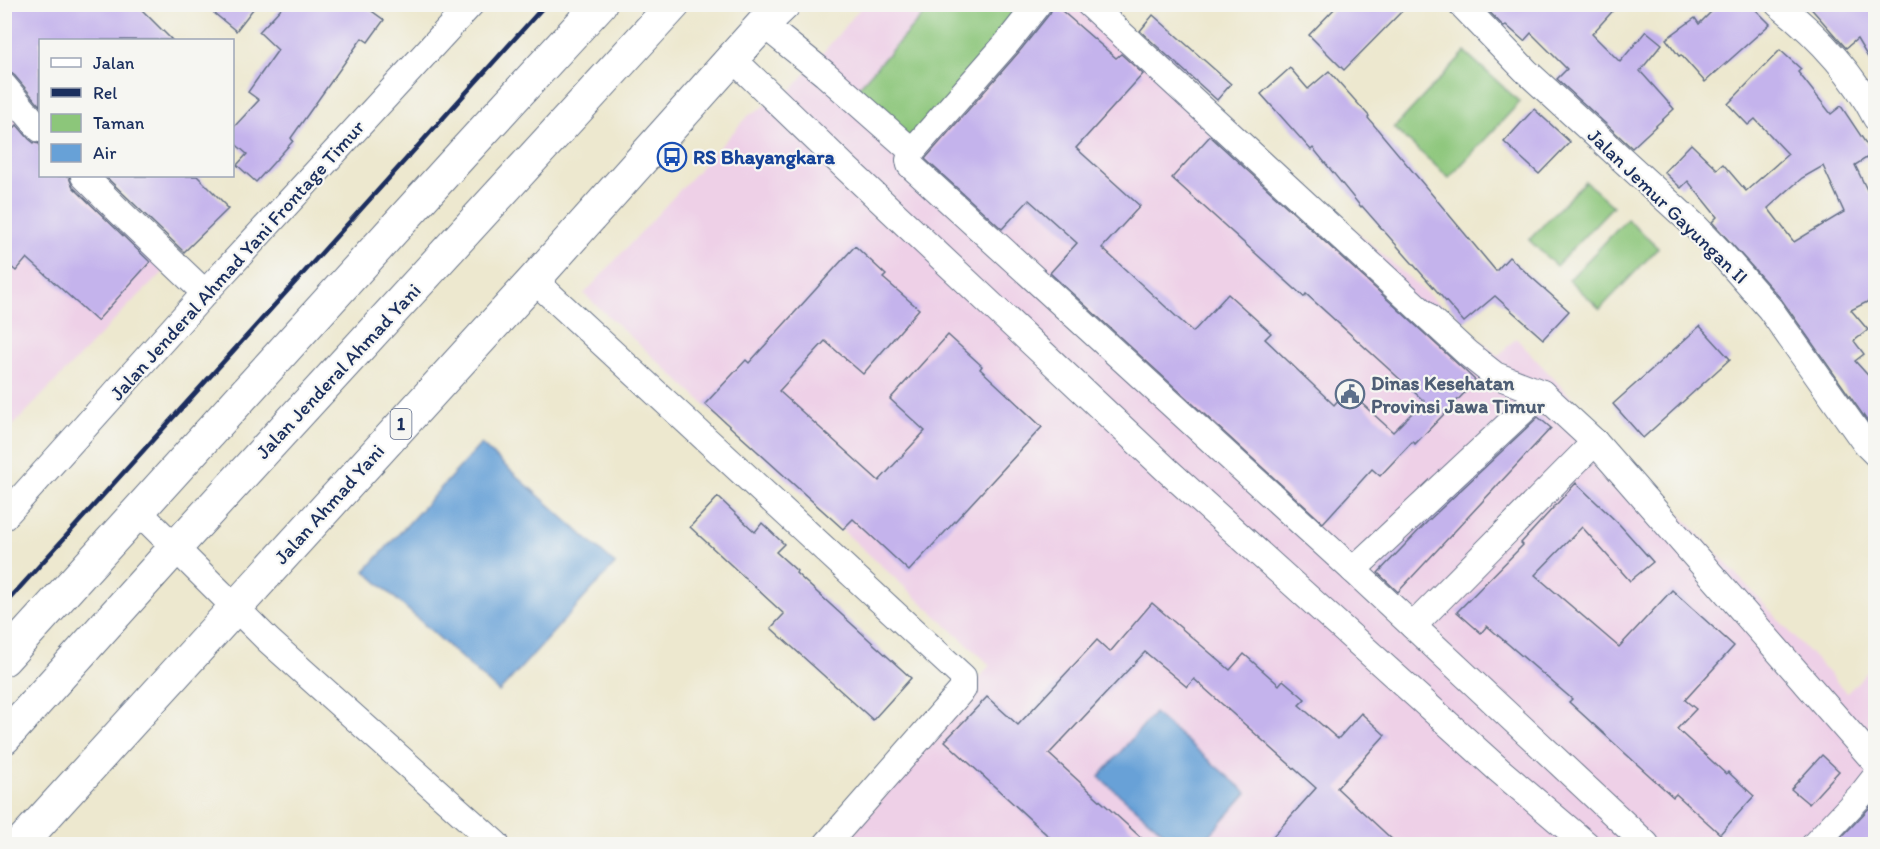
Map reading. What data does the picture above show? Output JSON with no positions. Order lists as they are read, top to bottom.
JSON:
{
  "streets": {
    "highway": ["Jalan Jenderal Ahmad Yani", "1", "Jalan Ahmad Yani"],
    "street": ["Jalan Jemur Gayungan II", "Jalan Jenderal Ahmad Yani Frontage Timur"]
  },
  "places": {
    "bus stop": ["RS Bhayangkara"],
    "public building": ["Dinas Kesehatan Provinsi Jawa Timur"]
  },
  "legend": [
    "Jalan",
    "Rel",
    "Taman",
    "Air"
  ]
}
